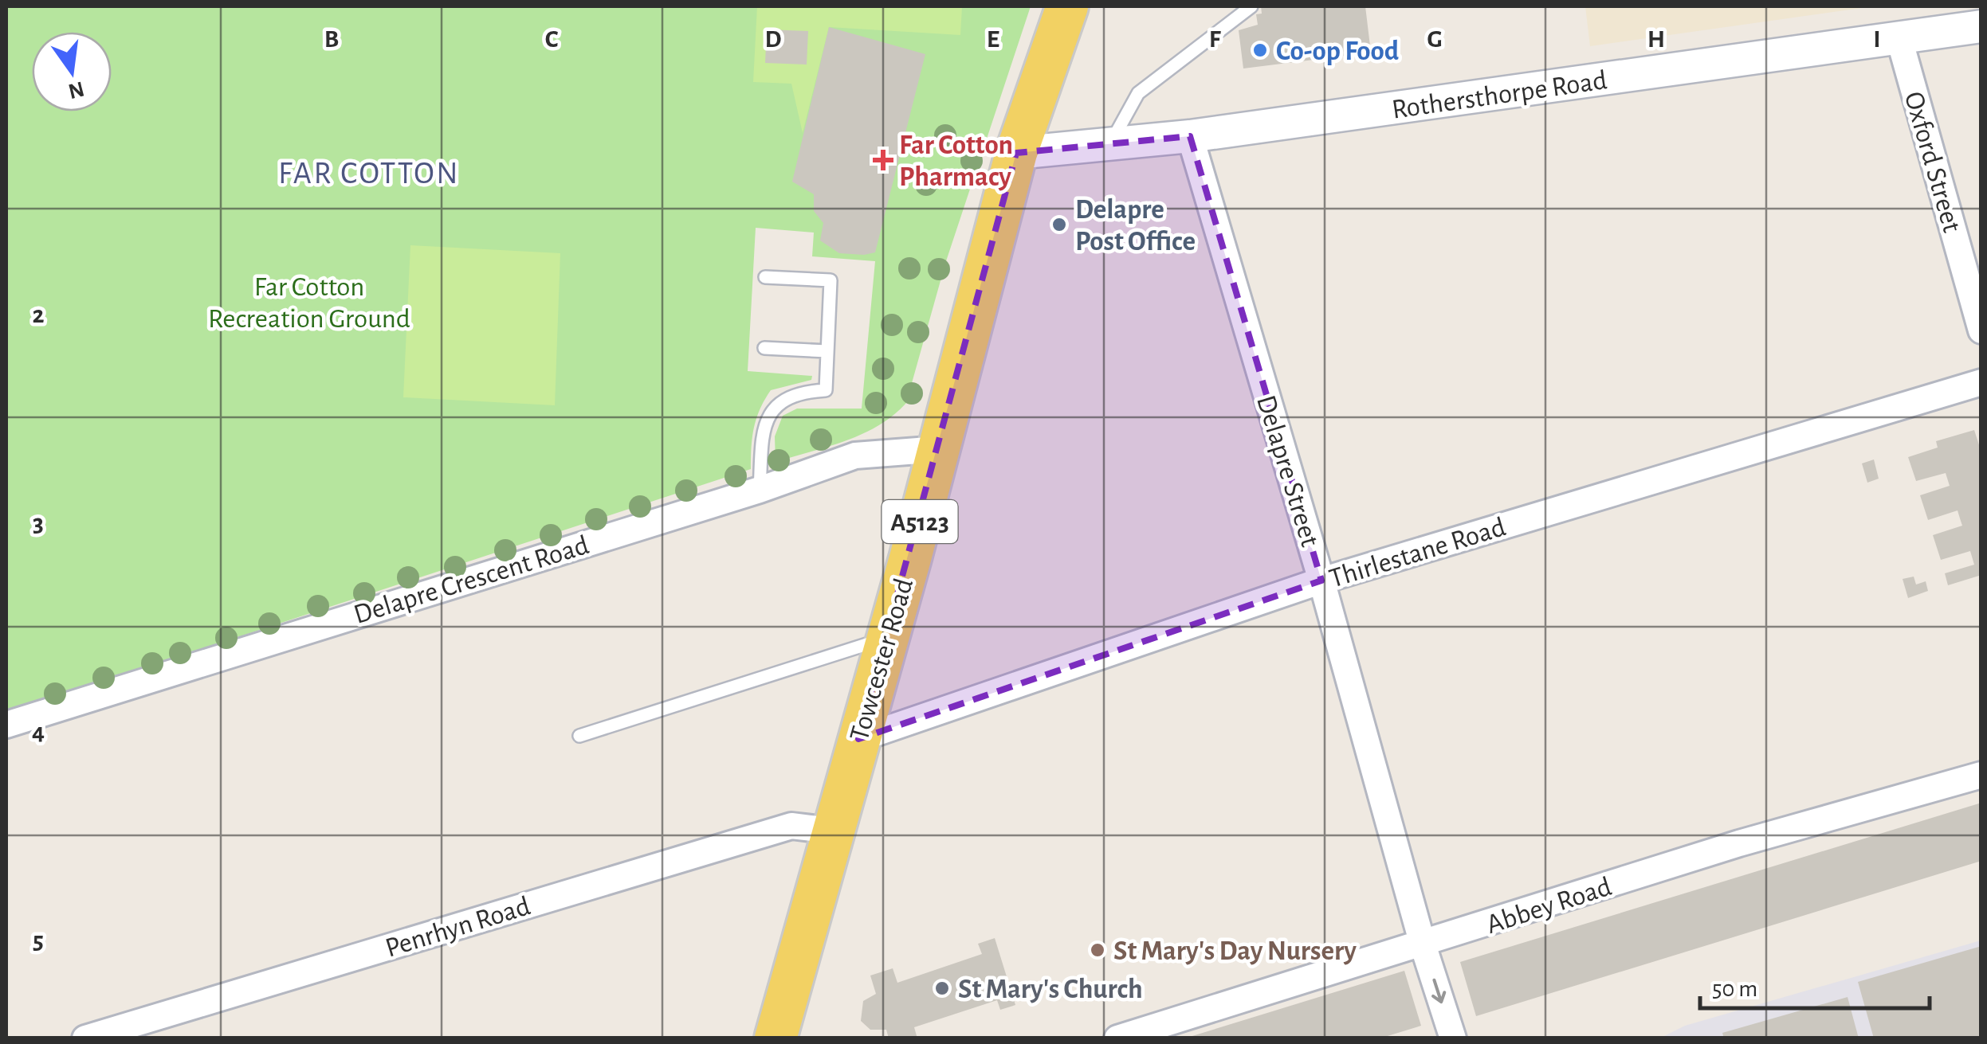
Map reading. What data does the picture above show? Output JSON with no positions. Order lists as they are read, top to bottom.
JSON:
{
  "streets": {
    "main road": ["A5123", "Towcester Road"],
    "street": [
      "Rothersthorpe Road",
      "Oxford Street",
      "Delapre Street",
      "Thirlestane Road",
      "Delapre Crescent Road",
      "Abbey Road",
      "Penrhyn Road"
    ]
  },
  "crossings": [
    ["Rothersthorpe Road", "Oxford Street"],
    ["Rothersthorpe Road", "Delapre Street"],
    ["Rothersthorpe Road", "Towcester Road"],
    ["Delapre Street", "Thirlestane Road"],
    ["Delapre Street", "Abbey Road"],
    ["Thirlestane Road", "Towcester Road"],
    ["Delapre Crescent Road", "Towcester Road"],
    ["Towcester Road", "Penrhyn Road"]
  ],
  "districts": ["FAR COTTON"],
  "parks": ["Far Cotton Recreation Ground"],
  "places": {
    "other": [
      "Co-op Food",
      "Delapre Post Office",
      "St Mary's Day Nursery",
      "St Mary's Church"
    ],
    "health": ["Far Cotton Pharmacy"]
  },
  "scale_bar": "50 m",
  "north": "bottom",
  "grid": {
    "columns": [
      "B",
      "C",
      "D",
      "E",
      "F",
      "G",
      "H",
      "I"
    ],
    "rows": [
      "2",
      "3",
      "4",
      "5"
    ]
  }
}
